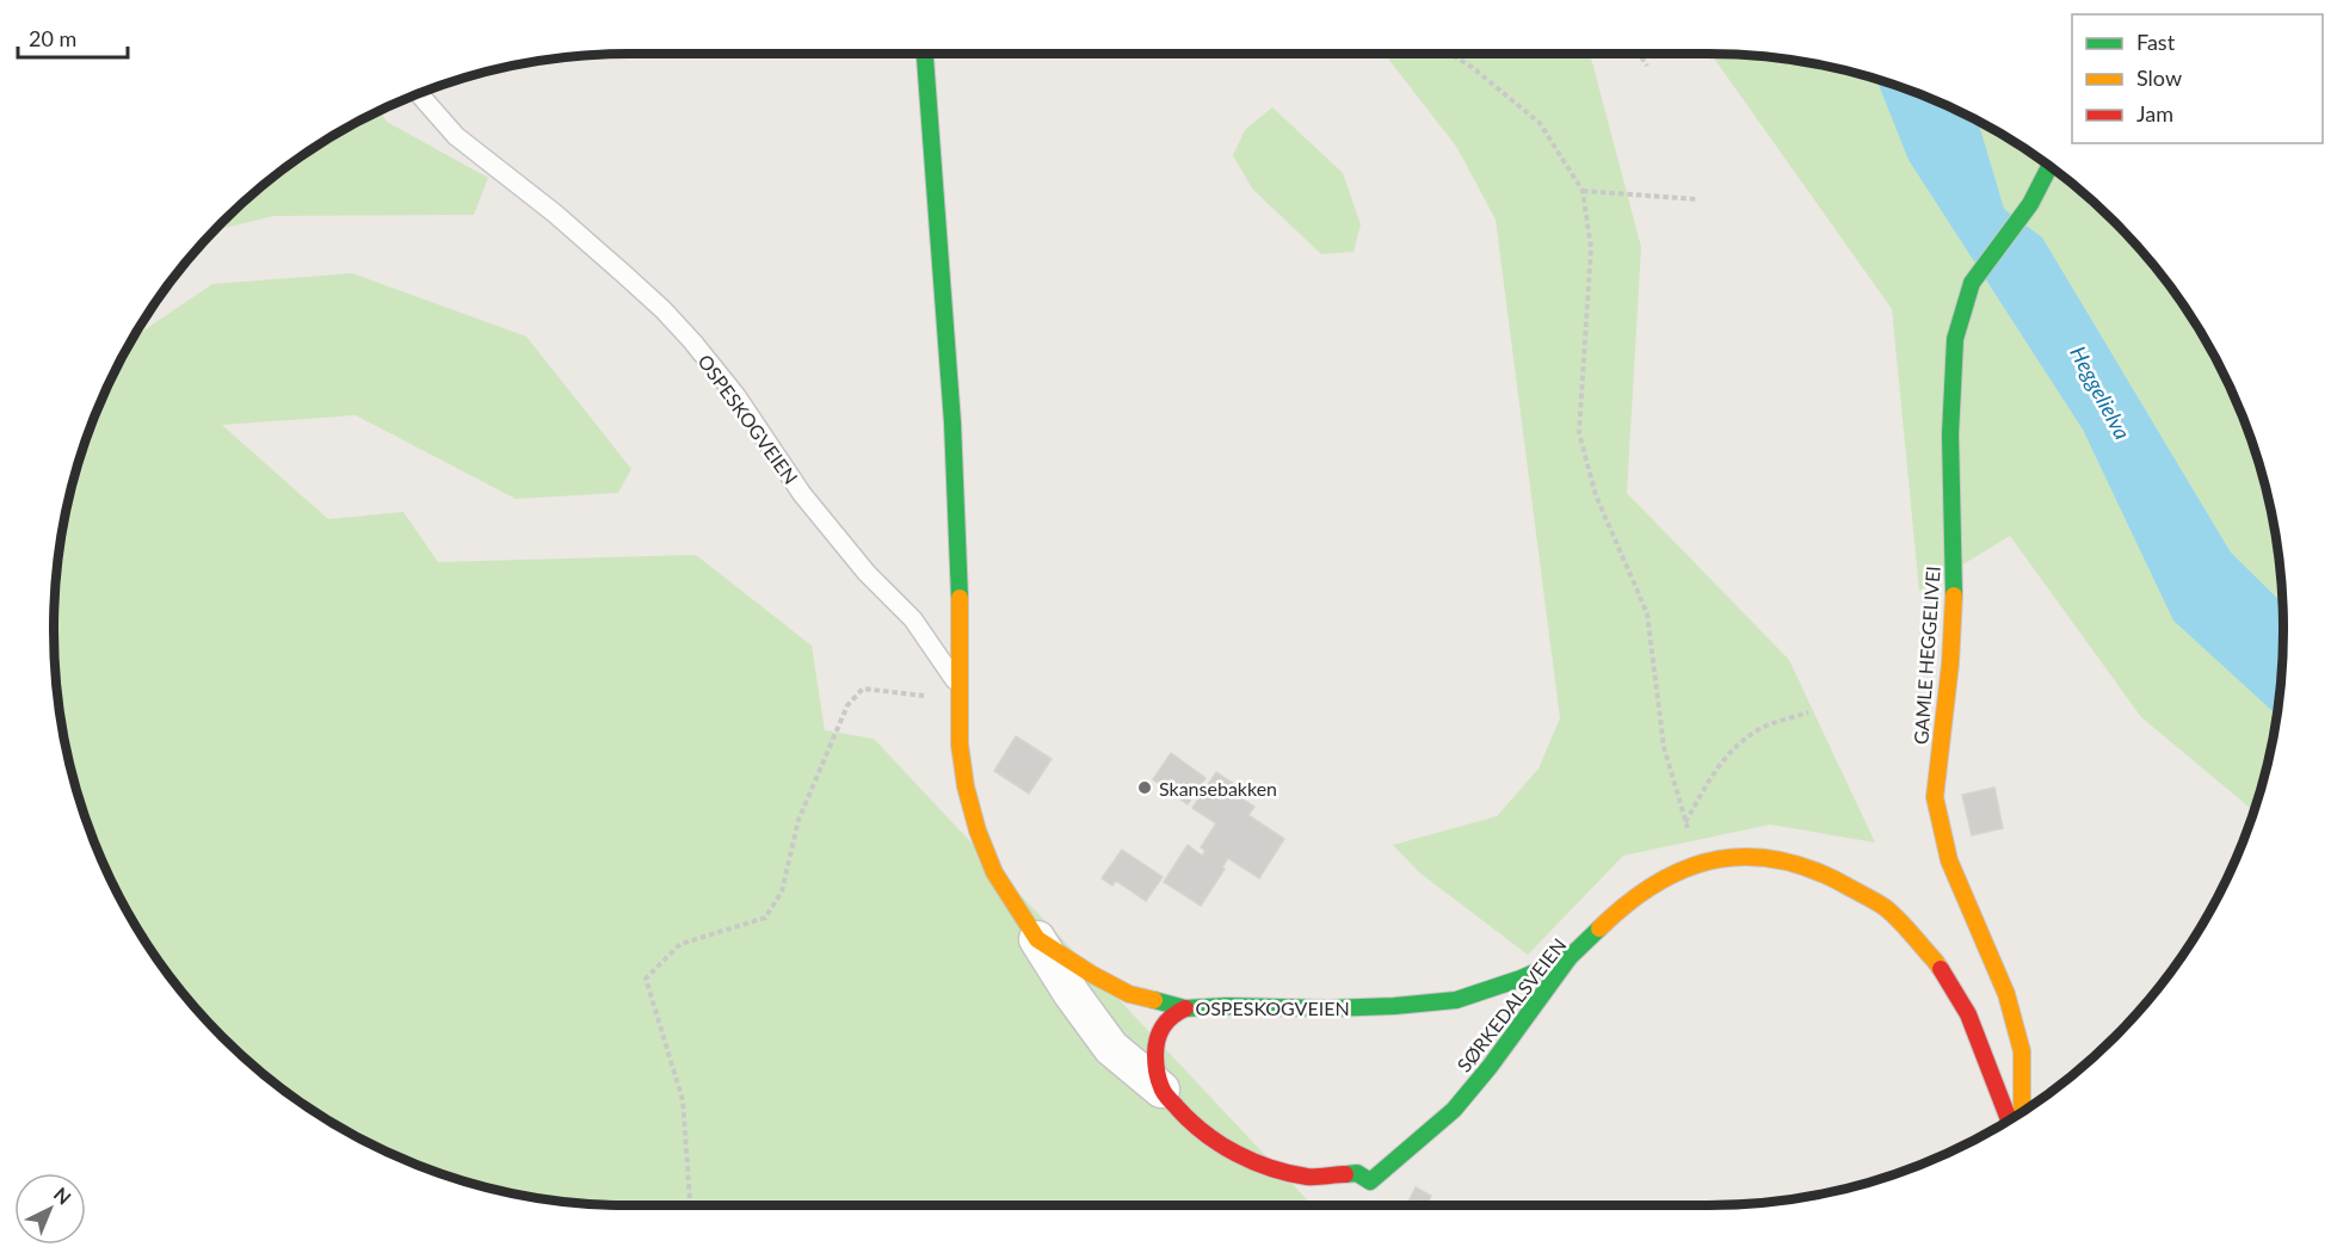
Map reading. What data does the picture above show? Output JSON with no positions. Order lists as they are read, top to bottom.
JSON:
{
  "streets": {
    "street": ["OSPESKOGVEIEN", "GAMLE HEGGELIVEI", "SØRKEDALSVEIEN"]
  },
  "crossings": [
    ["OSPESKOGVEIEN", "SØRKEDALSVEIEN"]
  ],
  "water": ["Heggelielva"],
  "places": ["Skansebakken"],
  "legend": ["Fast", "Slow", "Jam"],
  "scale_bar": "20 m",
  "north": "top right"
}
